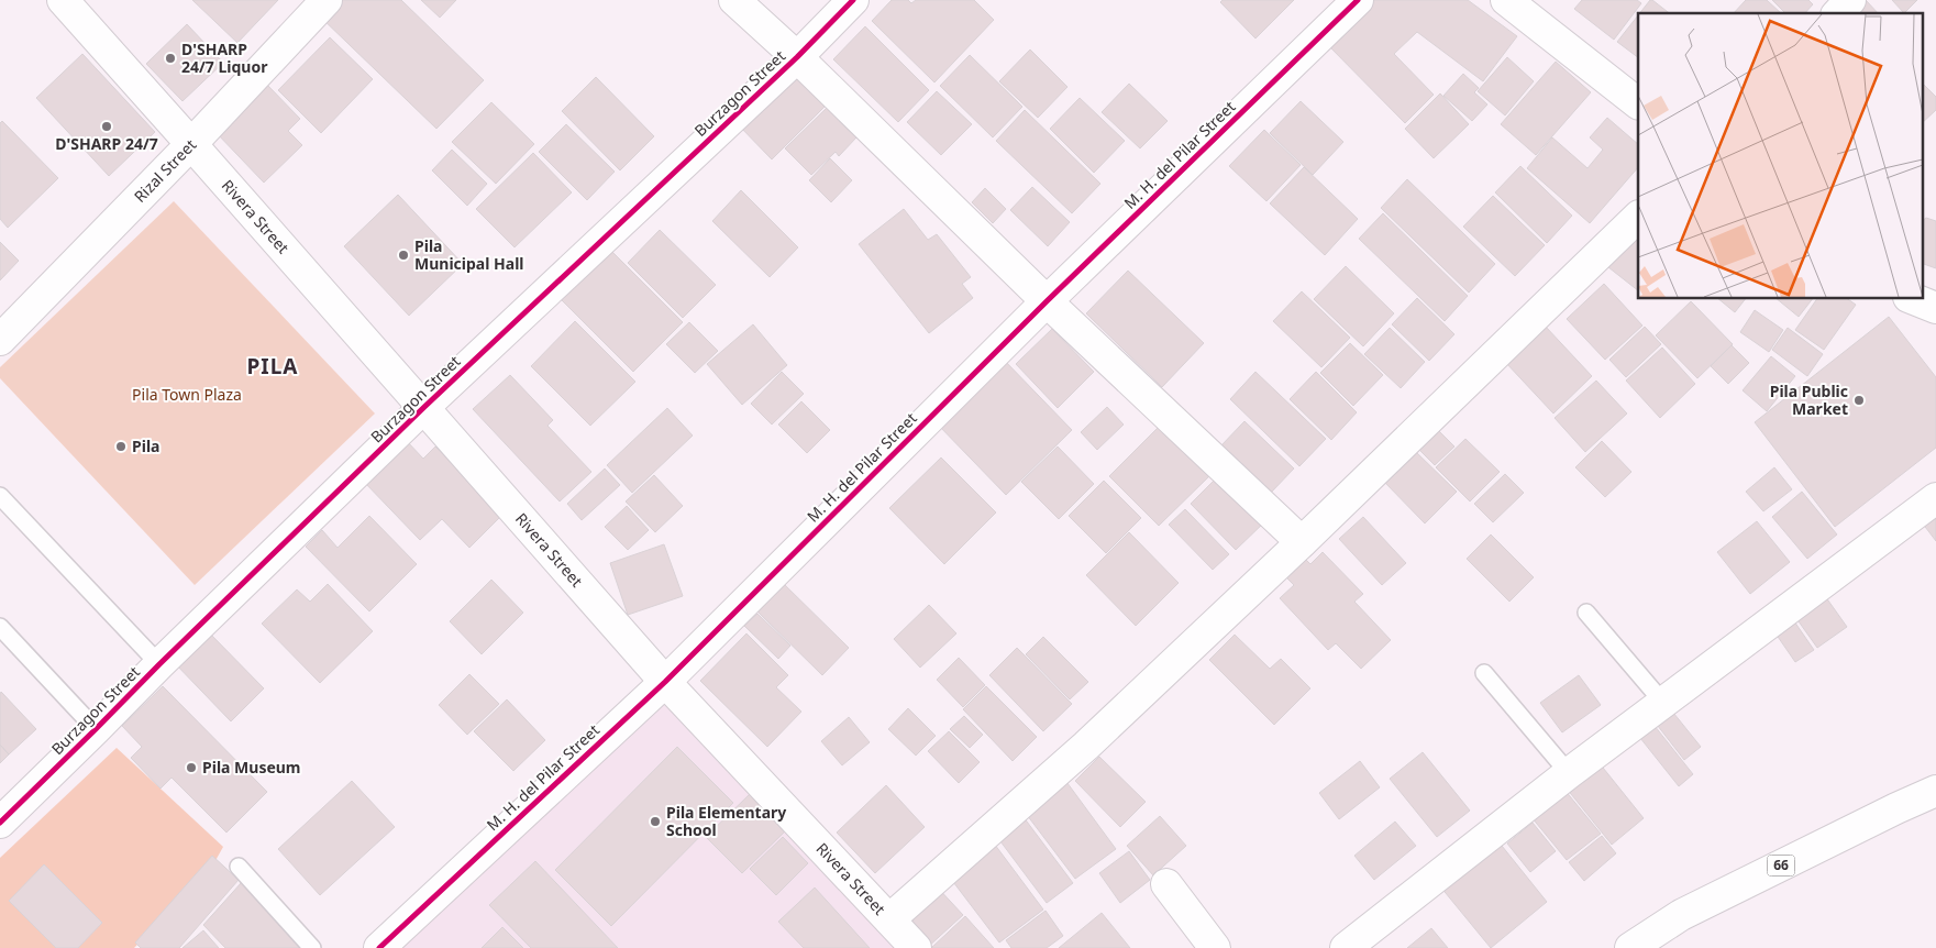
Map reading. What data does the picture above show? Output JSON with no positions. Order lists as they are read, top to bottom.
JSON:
{
  "streets": {
    "street": [
      "Burzagon Street",
      "M. H. del Pilar Street",
      "Rizal Street",
      "Rivera Street",
      "66"
    ]
  },
  "crossings": [
    ["Burzagon Street", "Rivera Street"],
    ["M. H. del Pilar Street", "Rivera Street"],
    ["Rizal Street", "Rivera Street"]
  ],
  "districts": ["PILA"],
  "parks": ["Pila Town Plaza"],
  "places": [
    "D'SHARP 24/7 Liquor",
    "D'SHARP 24/7",
    "Pila Municipal Hall",
    "Pila Public Market",
    "Pila",
    "Pila Museum",
    "Pila Elementary School"
  ]
}
